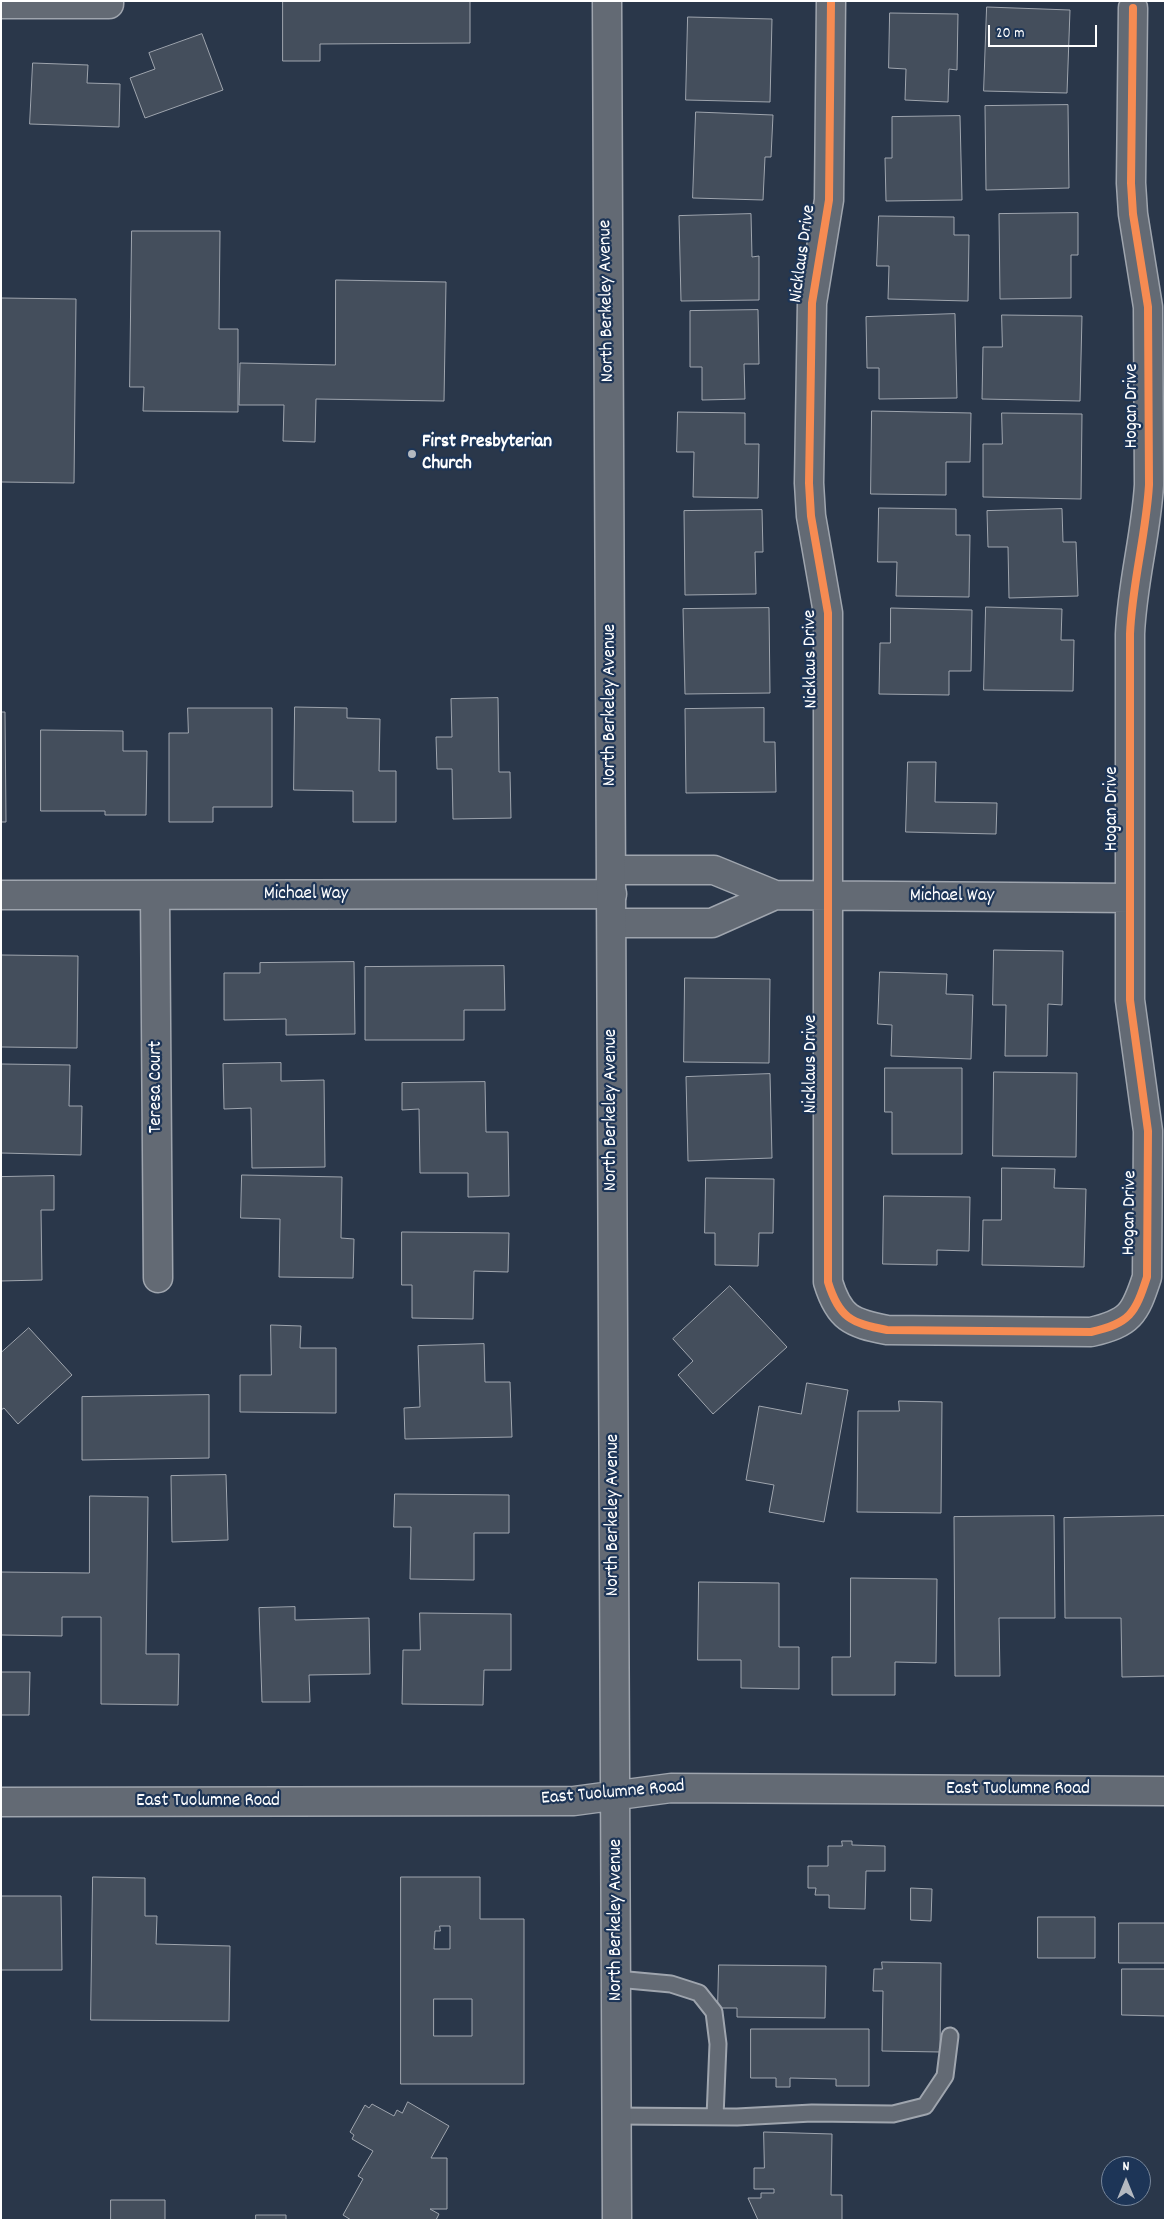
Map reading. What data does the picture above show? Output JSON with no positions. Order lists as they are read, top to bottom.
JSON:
{
  "streets": {
    "street": [
      "Nicklaus Drive",
      "North Berkeley Avenue",
      "Hogan Drive",
      "Michael Way",
      "Teresa Court",
      "East Tuolumne Road"
    ]
  },
  "crossings": [
    ["Nicklaus Drive", "Hogan Drive"],
    ["Nicklaus Drive", "Michael Way"],
    ["North Berkeley Avenue", "Michael Way"],
    ["North Berkeley Avenue", "East Tuolumne Road"],
    ["Hogan Drive", "Michael Way"],
    ["Michael Way", "Teresa Court"]
  ],
  "places": ["First Presbyterian Church"],
  "scale_bar": "20 m",
  "north": "top"
}
